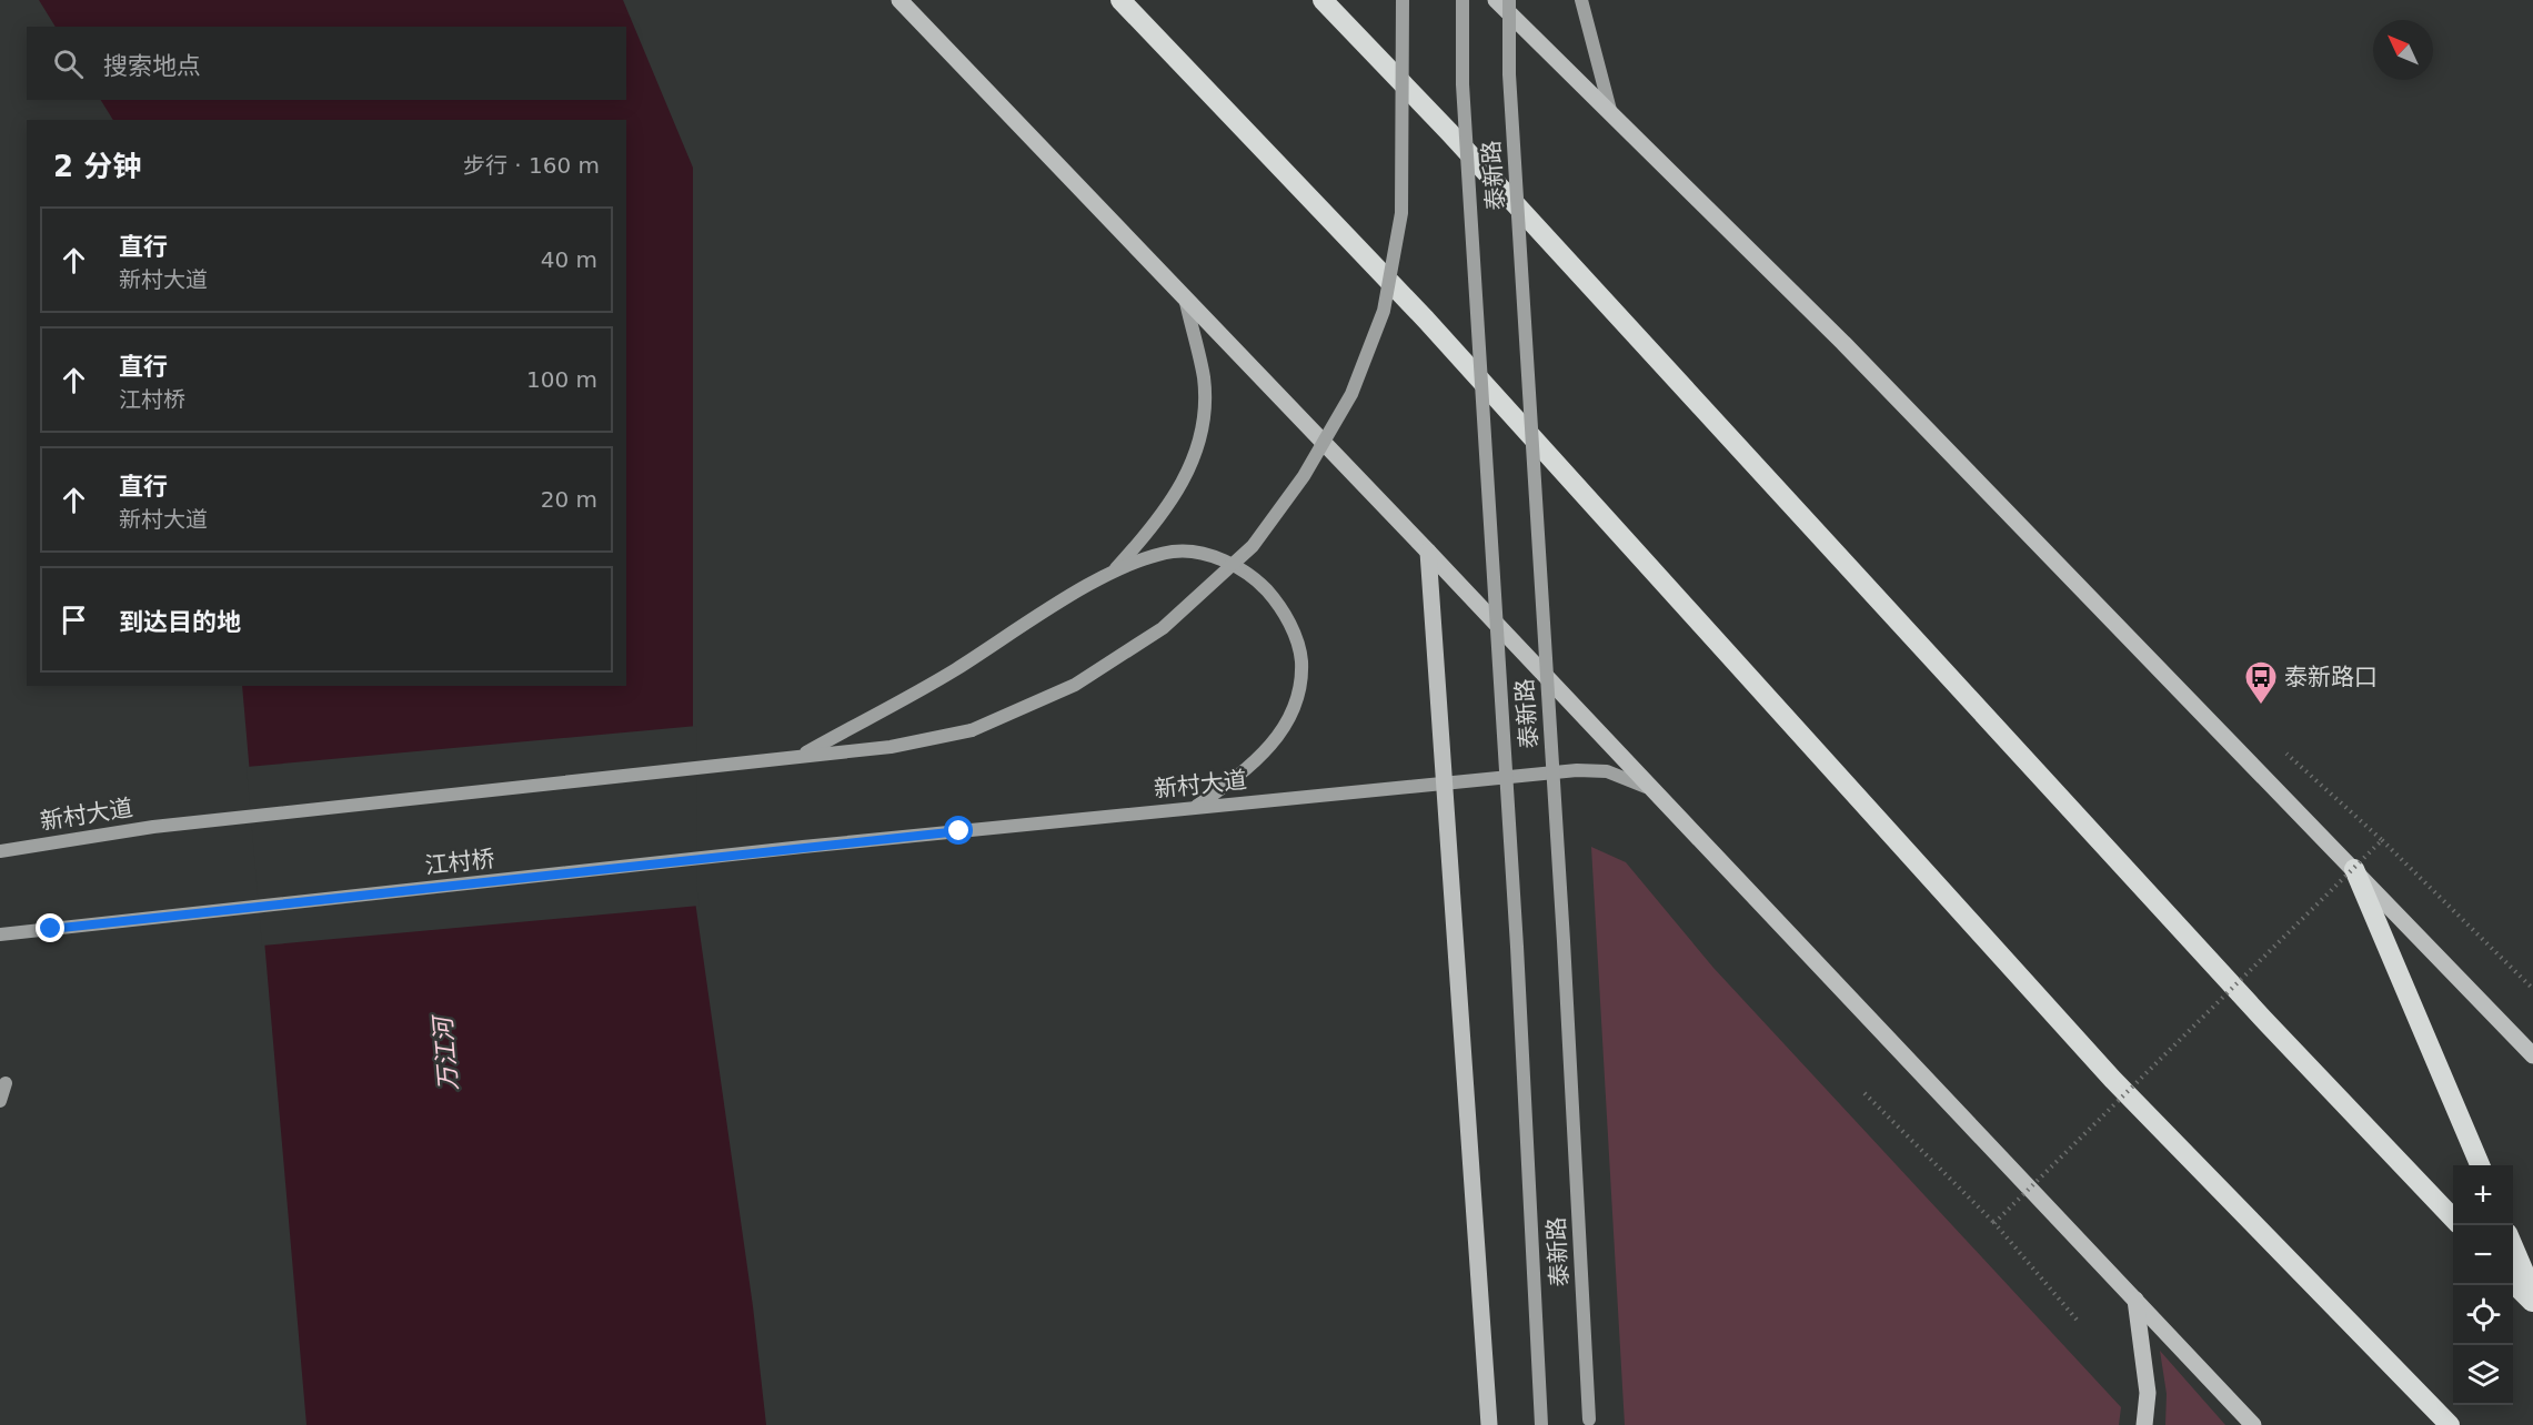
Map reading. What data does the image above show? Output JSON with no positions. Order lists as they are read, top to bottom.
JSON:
{
  "streets": {
    "main road": ["泰新路", "新村大道", "江村桥"]
  },
  "crossings": [
    ["新村大道", "江村桥"]
  ],
  "water": ["万江河"],
  "places": {
    "bus stop": ["泰新路口"]
  },
  "north": "top left",
  "page": {
    "search": "搜索地点",
    "heading": ["2 分钟", "步行 · 160 m"],
    "list": [
      ["直行", "新村大道", "40 m"],
      ["直行", "江村桥", "100 m"],
      ["直行", "新村大道", "20 m"],
      "到达目的地"
    ],
    "map_buttons": ["+", "−"]
  }
}
